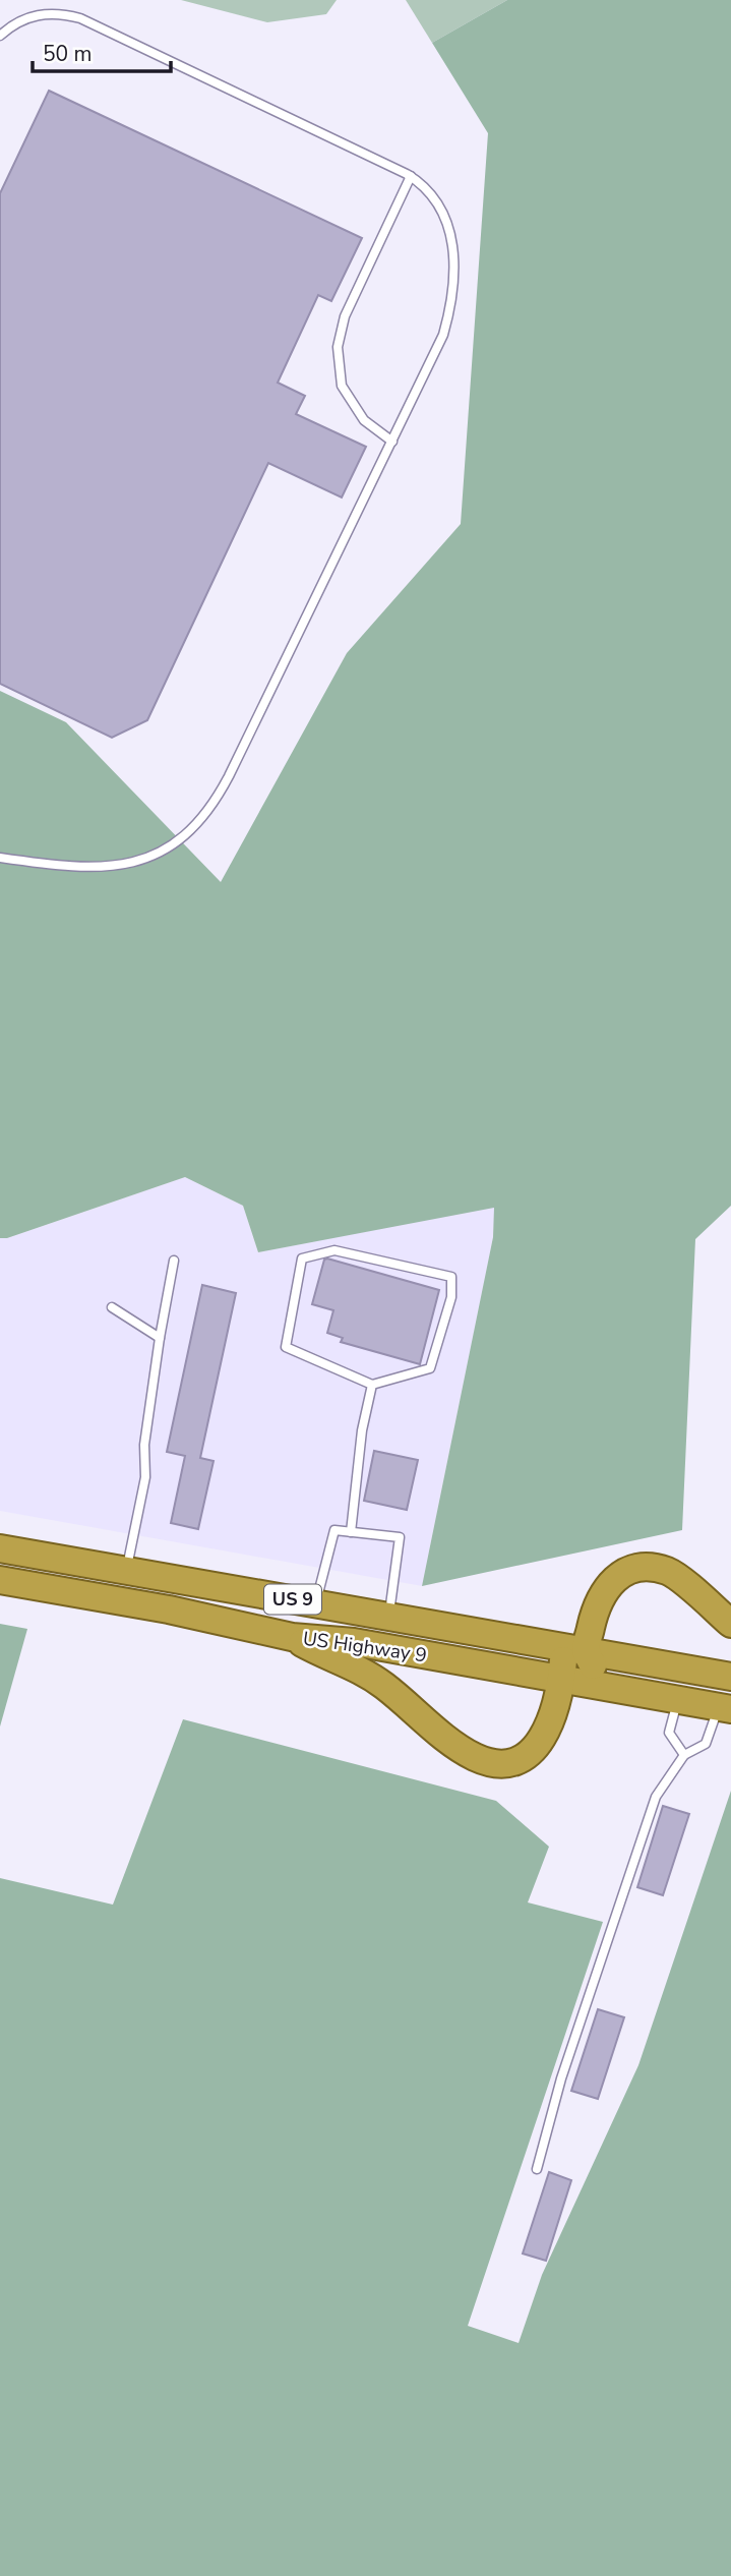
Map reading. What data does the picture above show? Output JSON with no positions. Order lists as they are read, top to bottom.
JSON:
{
  "streets": {
    "highway": ["US 9", "US Highway 9"]
  },
  "scale_bar": "50 m"
}
